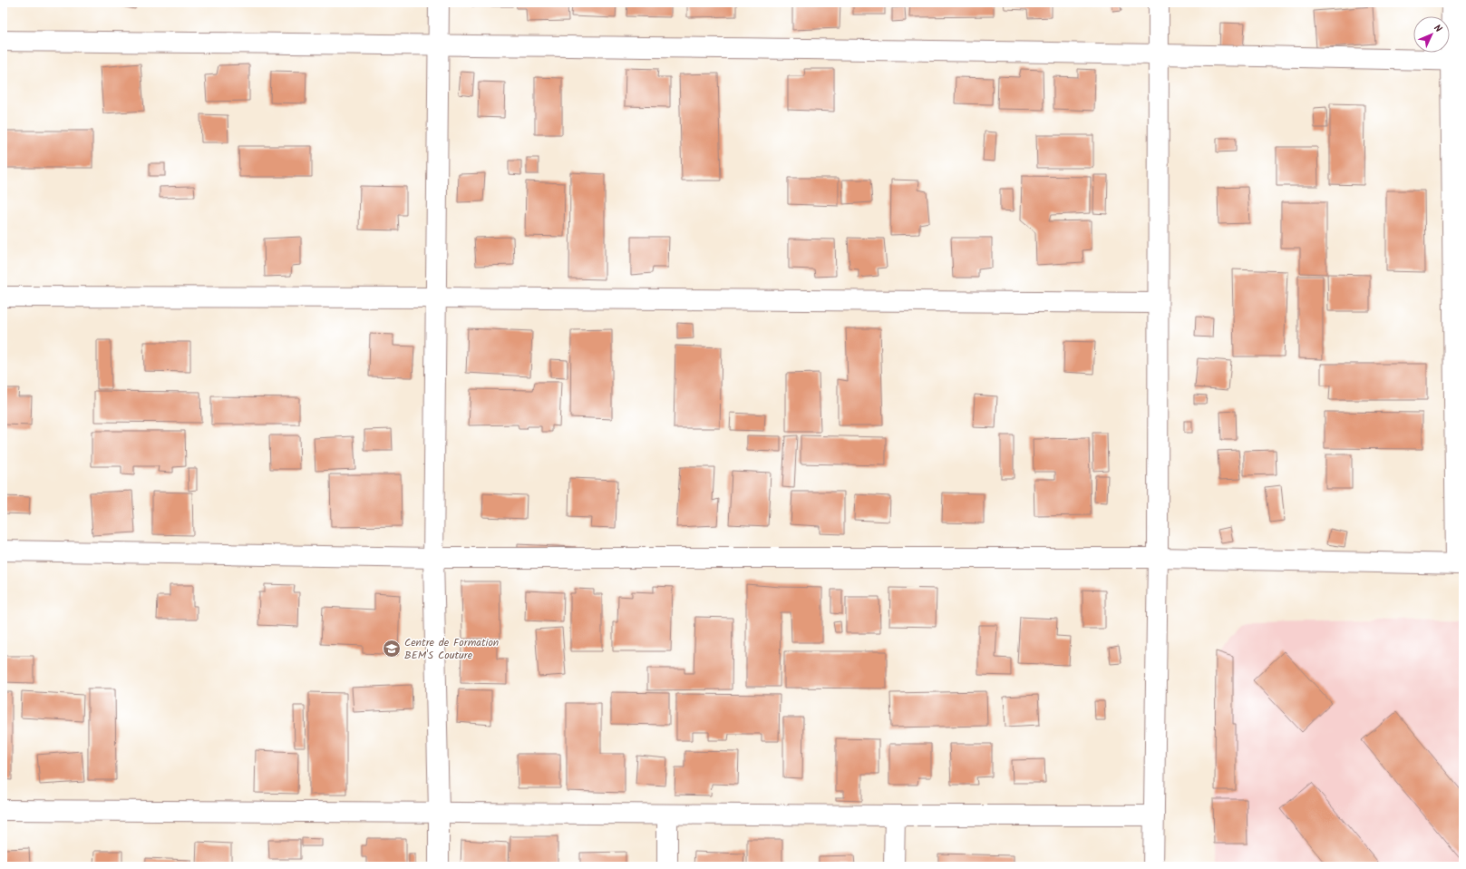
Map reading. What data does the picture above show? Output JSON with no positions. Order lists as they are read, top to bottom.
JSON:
{
  "places": {
    "school or university": ["Centre de Formation BEM'S Couture"]
  },
  "north": "top right"
}
